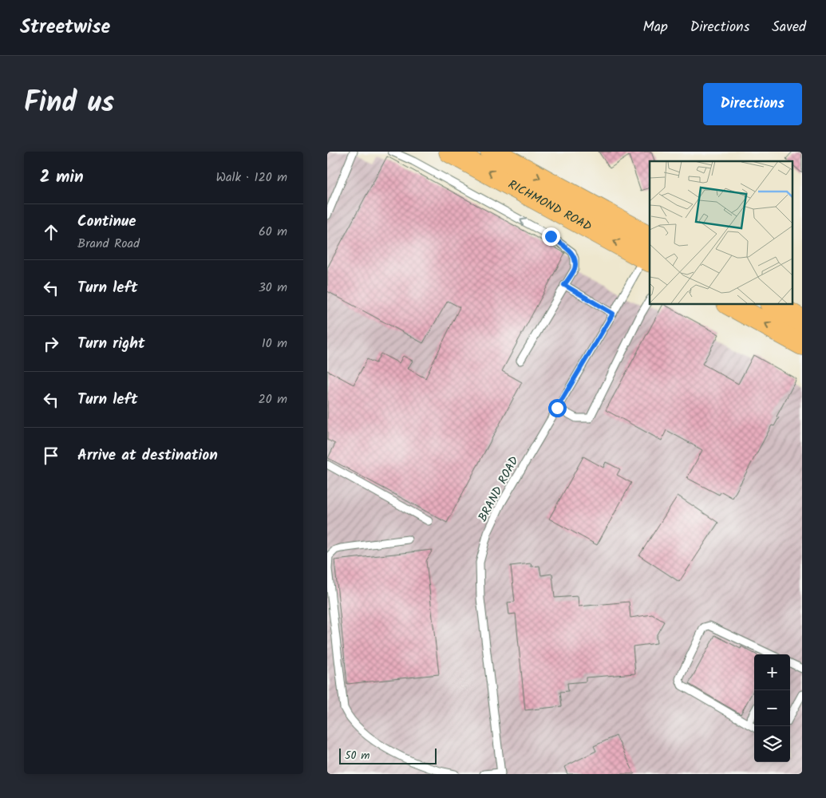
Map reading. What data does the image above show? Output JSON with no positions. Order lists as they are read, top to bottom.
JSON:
{
  "streets": {
    "highway": ["RICHMOND ROAD"],
    "lane": ["BRAND ROAD"]
  },
  "crossings": [
    ["RICHMOND ROAD", "BRAND ROAD"]
  ],
  "scale_bar": "50 m",
  "page": {
    "header": "Streetwise",
    "nav": ["Map", "Directions", "Saved"],
    "title": "Find us",
    "buttons": "Directions",
    "heading": ["2 min", "Walk · 120 m"],
    "list": [
      ["Continue", "Brand Road", "60 m"],
      ["Turn left", "30 m"],
      ["Turn right", "10 m"],
      ["Turn left", "20 m"],
      "Arrive at destination"
    ],
    "map_buttons": ["+", "−"],
    "scale": "50 m"
  }
}
